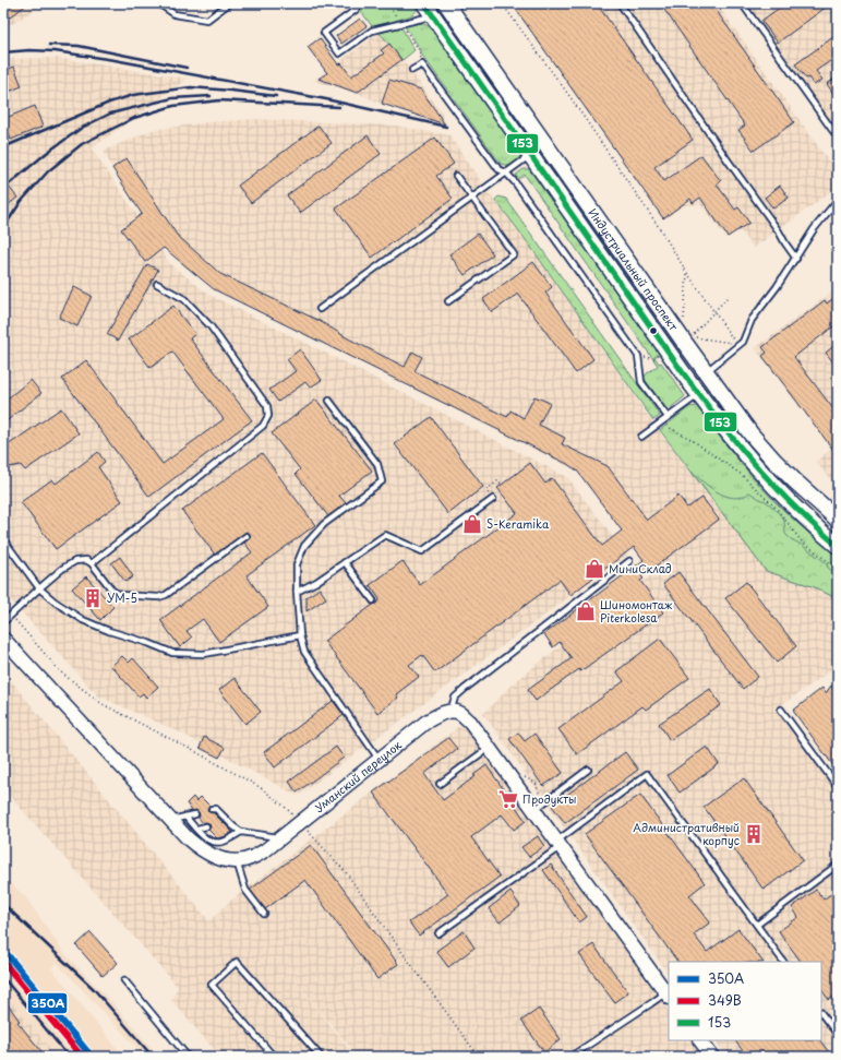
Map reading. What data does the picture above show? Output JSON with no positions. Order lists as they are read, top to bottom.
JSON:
{
  "streets": {
    "main road": ["Индустриальный проспект"],
    "street": ["Уманский переулок"]
  },
  "places": {
    "shop": ["S-Keramika", "МиниСклад", "Шиномонтаж Piterkolesa"],
    "building": ["УМ-5", "Административный корпус"],
    "supermarket": ["Продукты"]
  },
  "lines": ["transit line 153", "transit line 350А", "transit line 349В"],
  "legend": ["350А", "349В", "153"]
}
